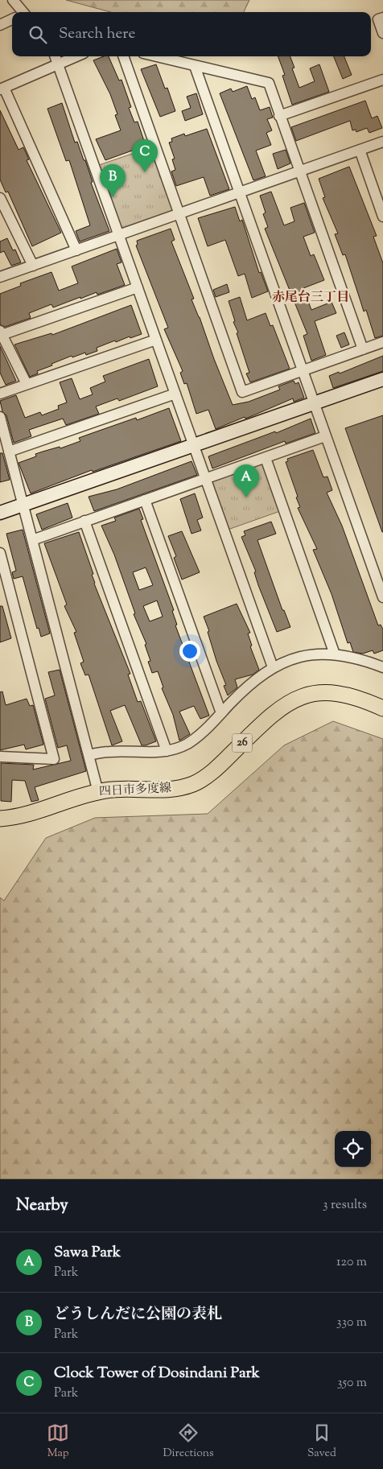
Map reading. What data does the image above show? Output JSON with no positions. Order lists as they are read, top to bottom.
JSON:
{
  "streets": {
    "main road": ["26", "四日市多度線"]
  },
  "districts": ["赤尾台三丁目"],
  "page": {
    "search": "Search here",
    "pins": ["C", "B", "A"],
    "heading": ["Nearby", "3 results"],
    "list": [
      {
        "mark": "A",
        "name": "Sawa Park",
        "note": "Park",
        "value": "120 m"
      },
      {
        "mark": "B",
        "name": "どうしんだに公園の表札",
        "note": "Park",
        "value": "330 m"
      },
      {
        "mark": "C",
        "name": "Clock Tower of Dosindani Park",
        "note": "Park",
        "value": "350 m"
      }
    ],
    "nav": ["Map", "Directions", "Saved"]
  }
}
